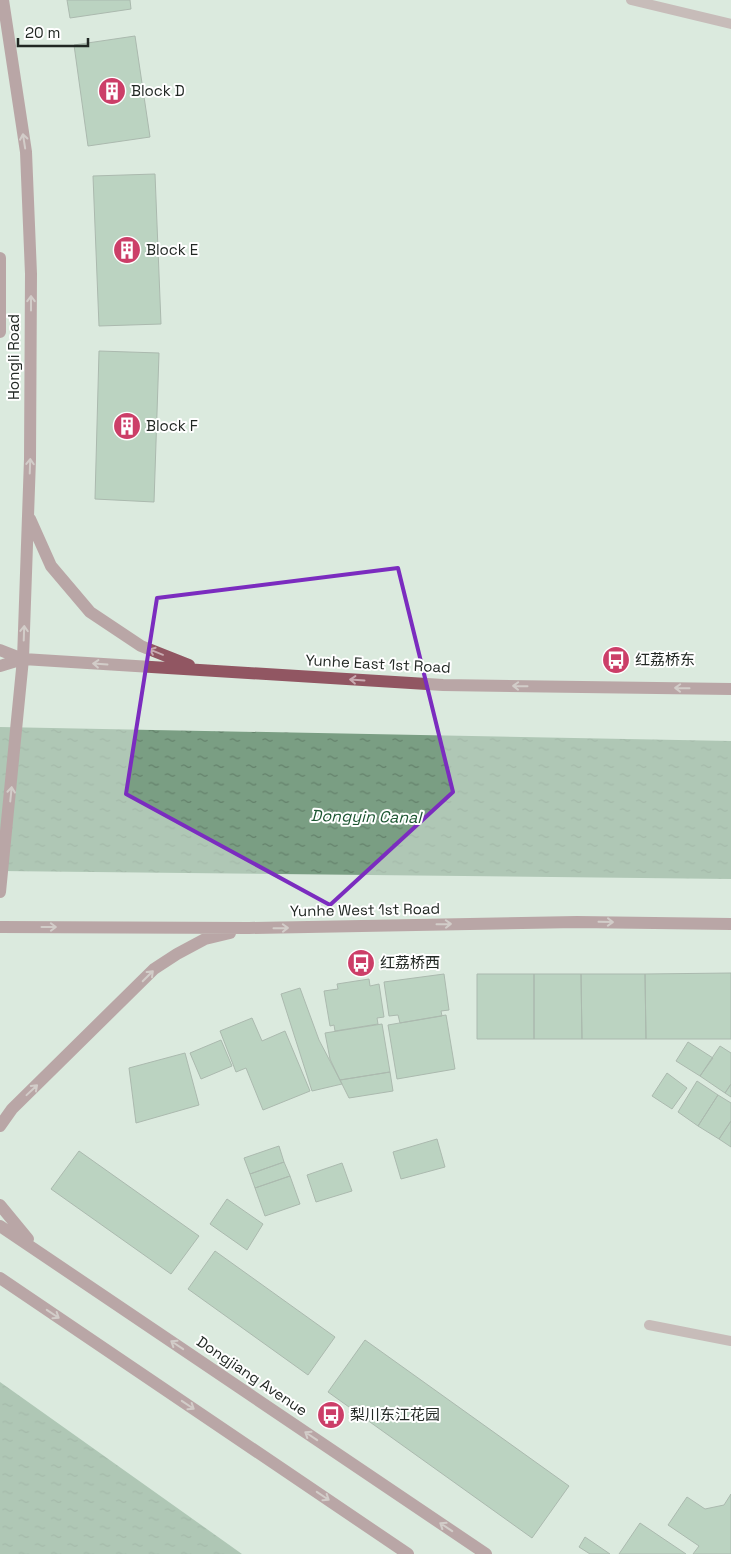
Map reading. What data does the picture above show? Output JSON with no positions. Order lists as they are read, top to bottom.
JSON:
{
  "streets": {
    "main road": [
      "Hongli Road",
      "Yunhe East 1st Road",
      "Yunhe West 1st Road",
      "Dongjiang Avenue"
    ]
  },
  "crossings": [
    ["Hongli Road", "Yunhe East 1st Road"]
  ],
  "one_way": ["Hongli Road", "Yunhe East 1st Road", "Yunhe West 1st Road"],
  "water": ["Dongyin Canal"],
  "places": {
    "building": ["Block D", "Block E", "Block F"],
    "bus stop": ["红荔桥东", "红荔桥西", "梨川东江花园"]
  },
  "scale_bar": "20 m"
}
